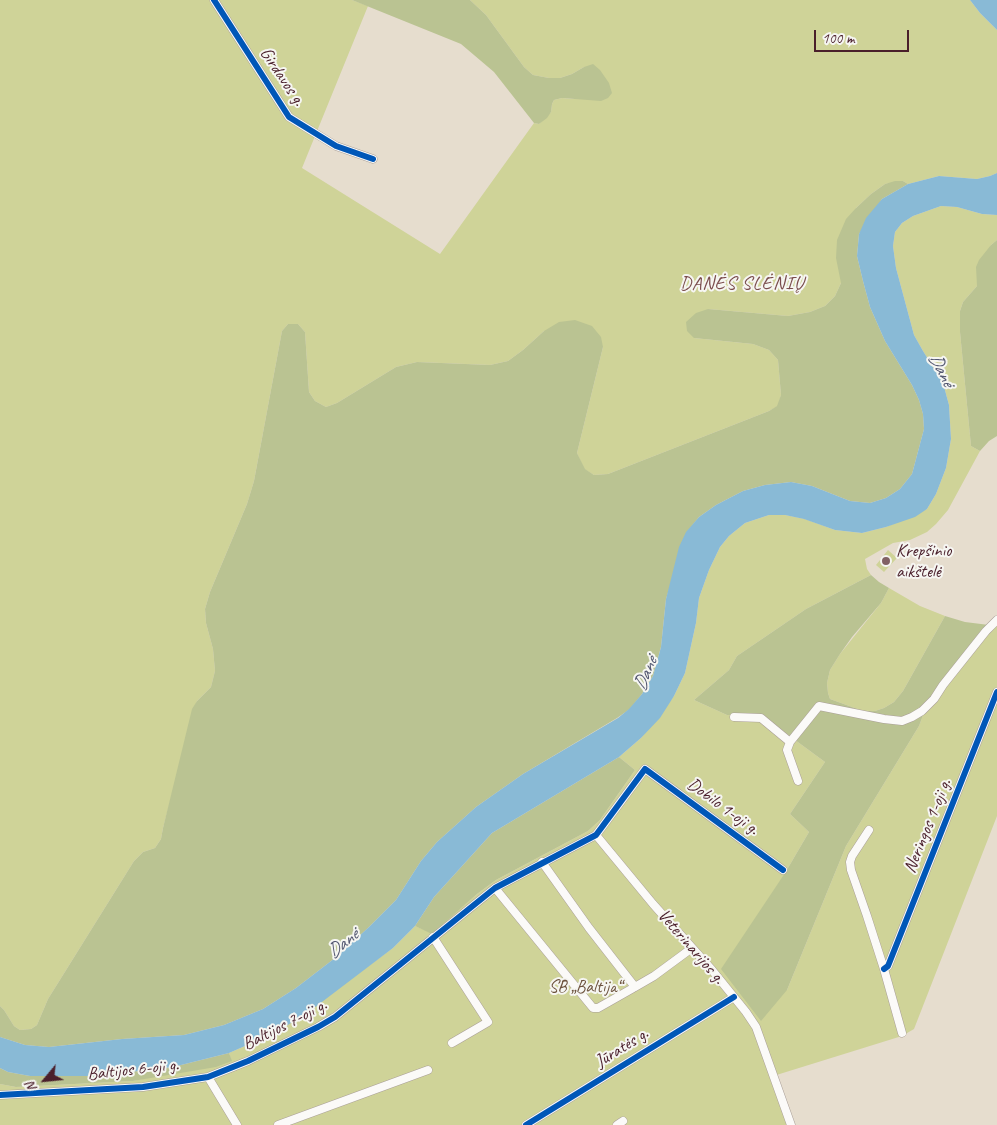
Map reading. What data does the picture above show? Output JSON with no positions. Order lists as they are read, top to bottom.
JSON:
{
  "streets": {
    "street": [
      "Girdavos g.",
      "Dobilo 1-oji g.",
      "Neringos 1-oji g.",
      "Veterinarijos g.",
      "Baltijos 7-oji g.",
      "Jūratės g.",
      "Baltijos 6-oji g."
    ]
  },
  "crossings": [
    ["Dobilo 1-oji g.", "Veterinarijos g."],
    ["Dobilo 1-oji g.", "Baltijos 7-oji g."],
    ["Veterinarijos g.", "Baltijos 7-oji g."],
    ["Veterinarijos g.", "Jūratės g."],
    ["Baltijos 7-oji g.", "Baltijos 6-oji g."]
  ],
  "districts": ["DANĖS SLĖNIŲ"],
  "water": ["Danė"],
  "parks": ["SB „Baltija“"],
  "places": ["Krepšinio aikštelė"],
  "scale_bar": "100 m",
  "north": "bottom left"
}
